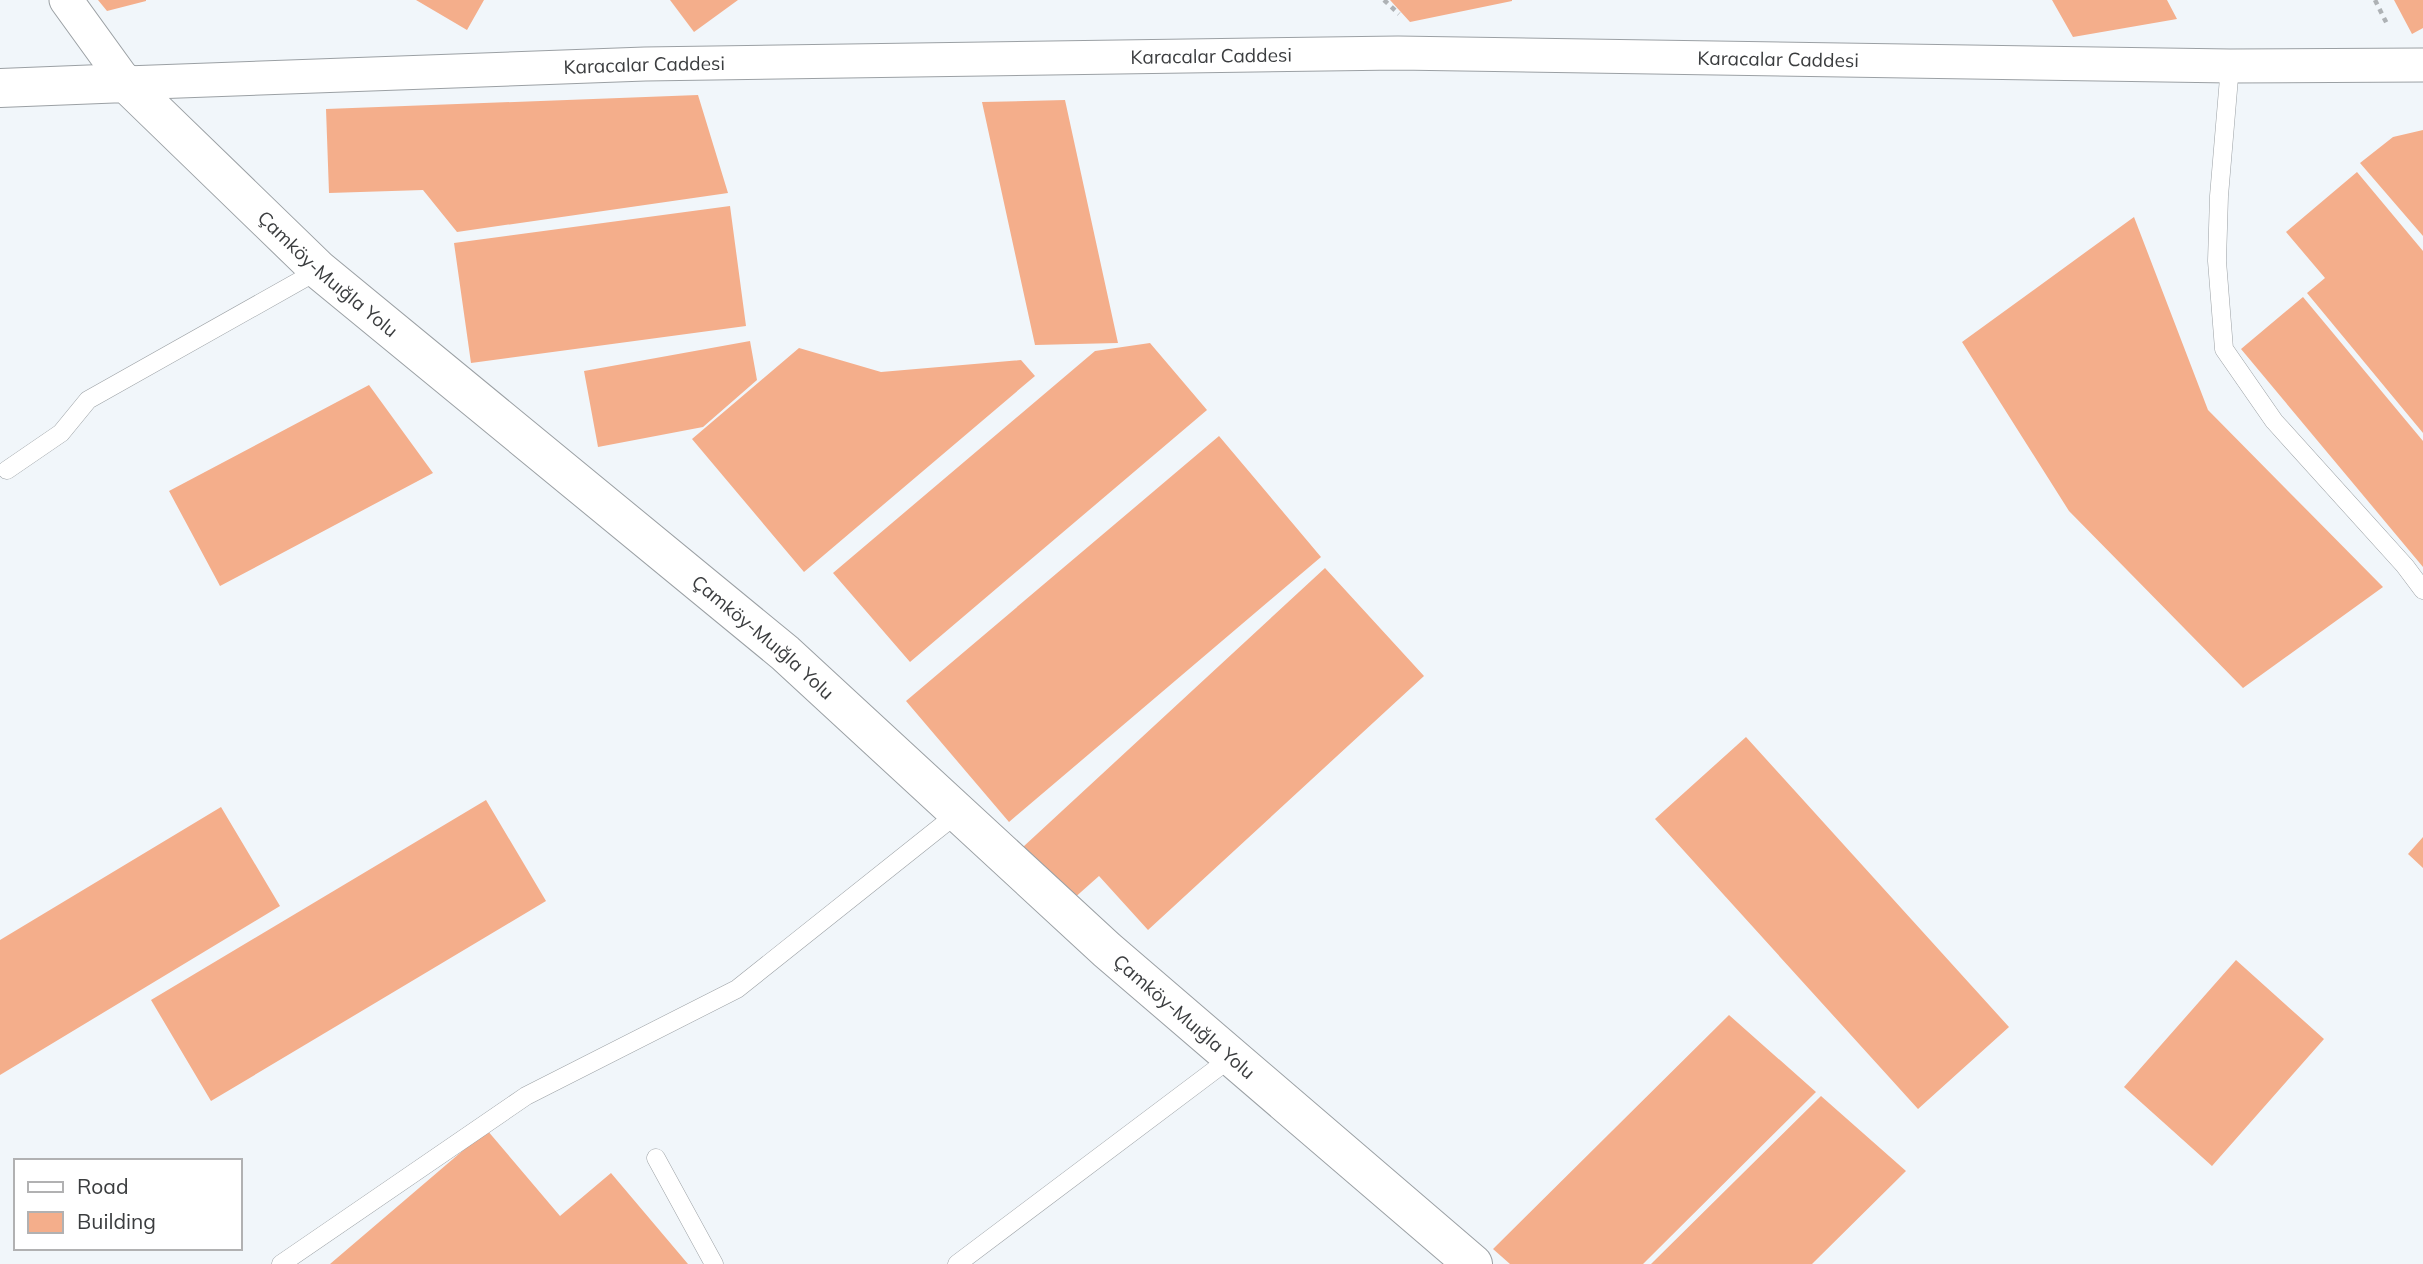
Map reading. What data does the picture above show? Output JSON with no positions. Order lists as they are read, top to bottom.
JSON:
{
  "streets": {
    "street": ["Karacalar Caddesi", "Çamköy-Muığla Yolu"]
  },
  "crossings": [
    ["Karacalar Caddesi", "Çamköy-Muığla Yolu"]
  ],
  "legend": ["Road", "Building"]
}
